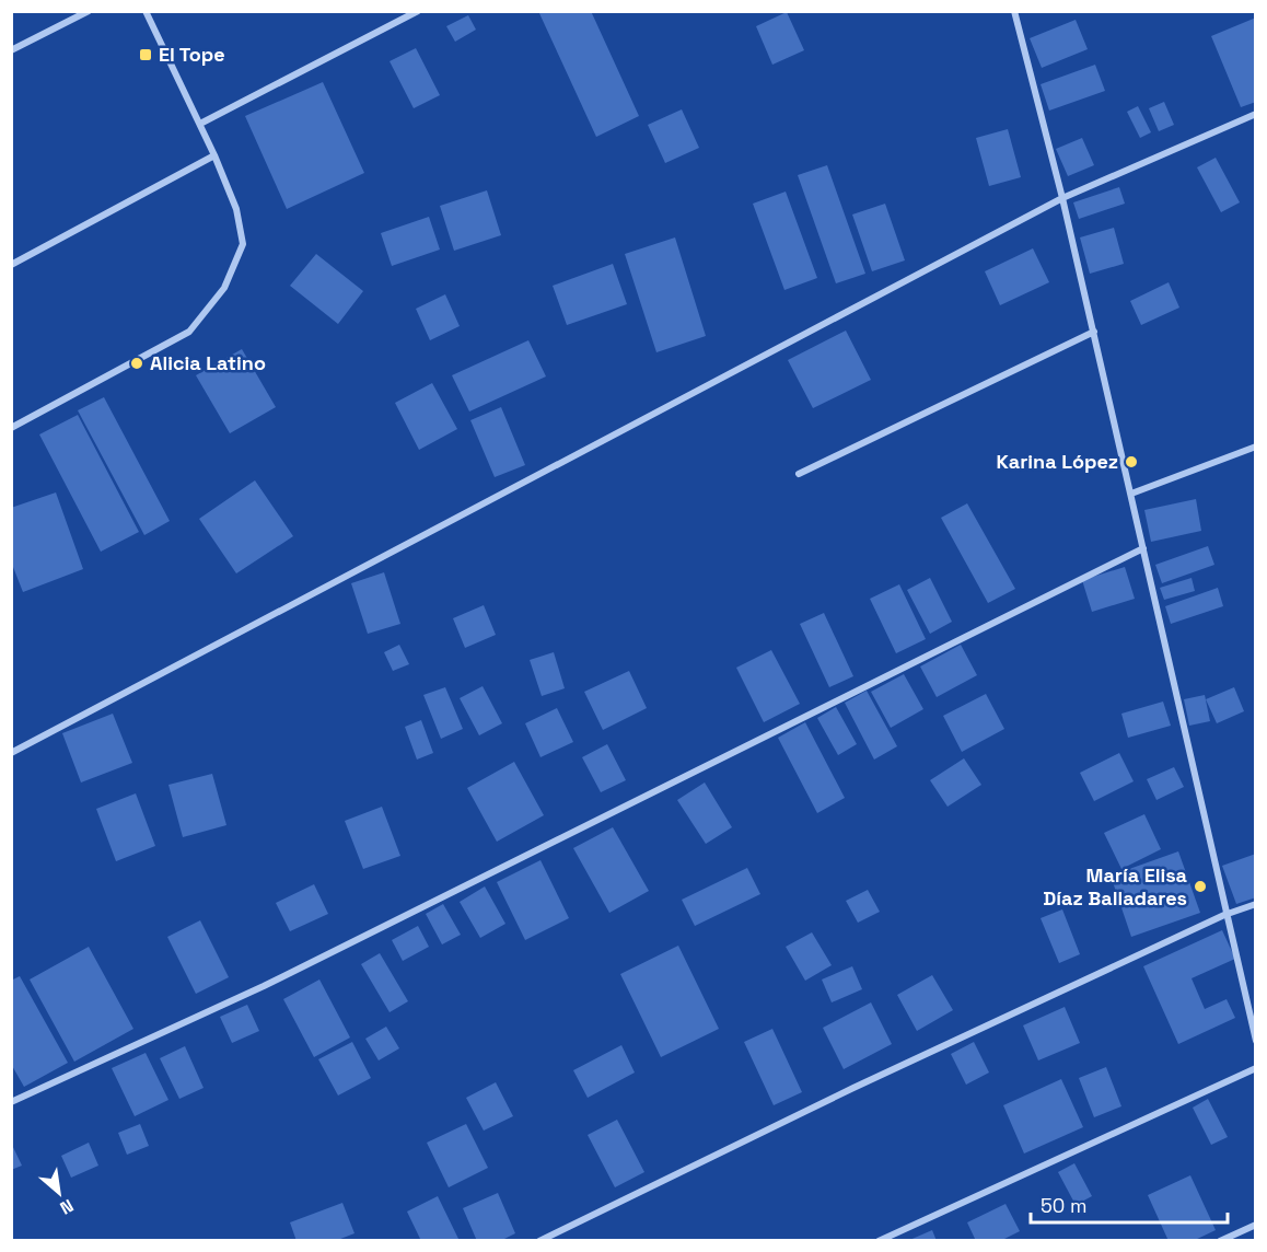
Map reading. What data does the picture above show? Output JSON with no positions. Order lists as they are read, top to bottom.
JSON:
{
  "places": {
    "transit": ["El Tope"],
    "other": ["Alicia Latino", "Karina López", "María Elisa Díaz Balladares"]
  },
  "scale_bar": "50 m",
  "north": "bottom right"
}
